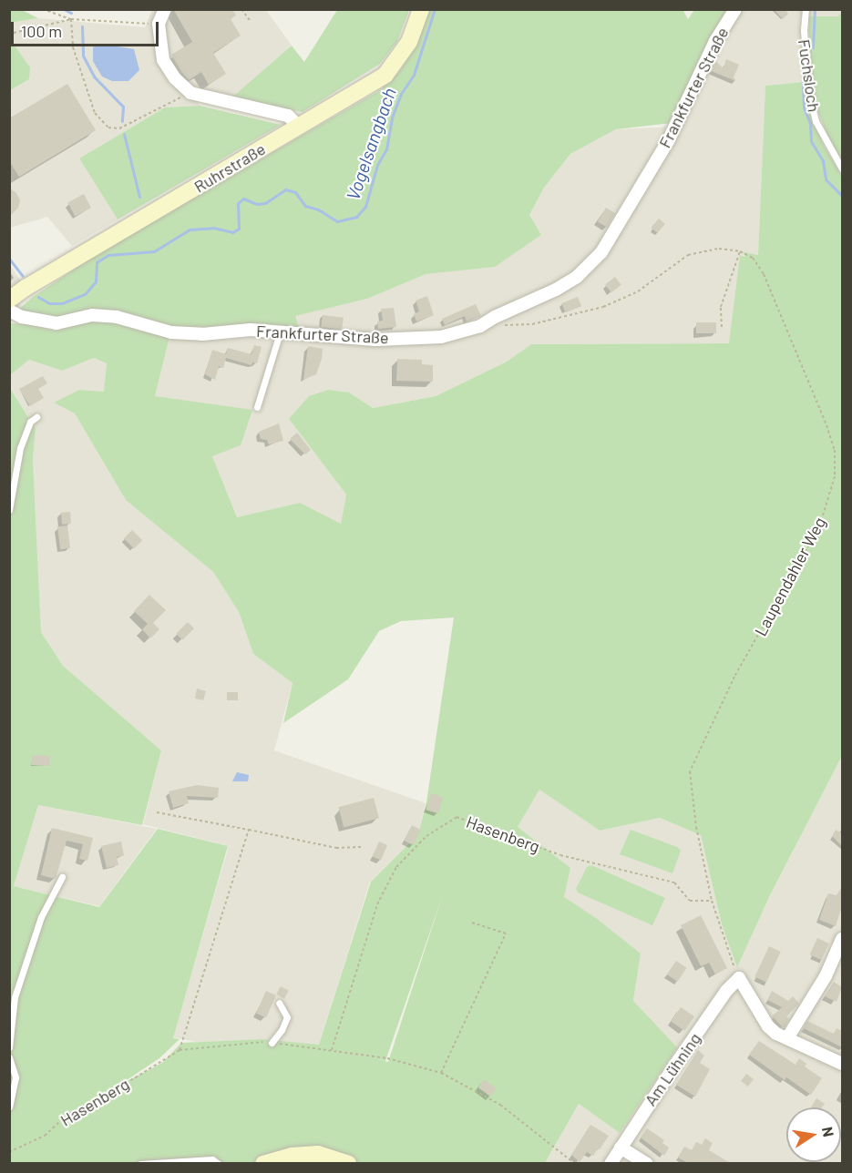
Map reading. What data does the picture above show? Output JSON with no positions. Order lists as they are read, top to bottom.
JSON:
{
  "streets": {
    "main road": ["Ruhrstraße"],
    "street": ["Frankfurter Straße", "Am Lühning"],
    "lane": ["Fuchsloch"],
    "path": ["Laupendahler Weg", "Hasenberg"]
  },
  "crossings": [
    ["Laupendahler Weg", "Hasenberg"],
    ["Laupendahler Weg", "Am Lühning"]
  ],
  "water": ["Vogelsangbach"],
  "scale_bar": "100 m",
  "north": "right"
}
